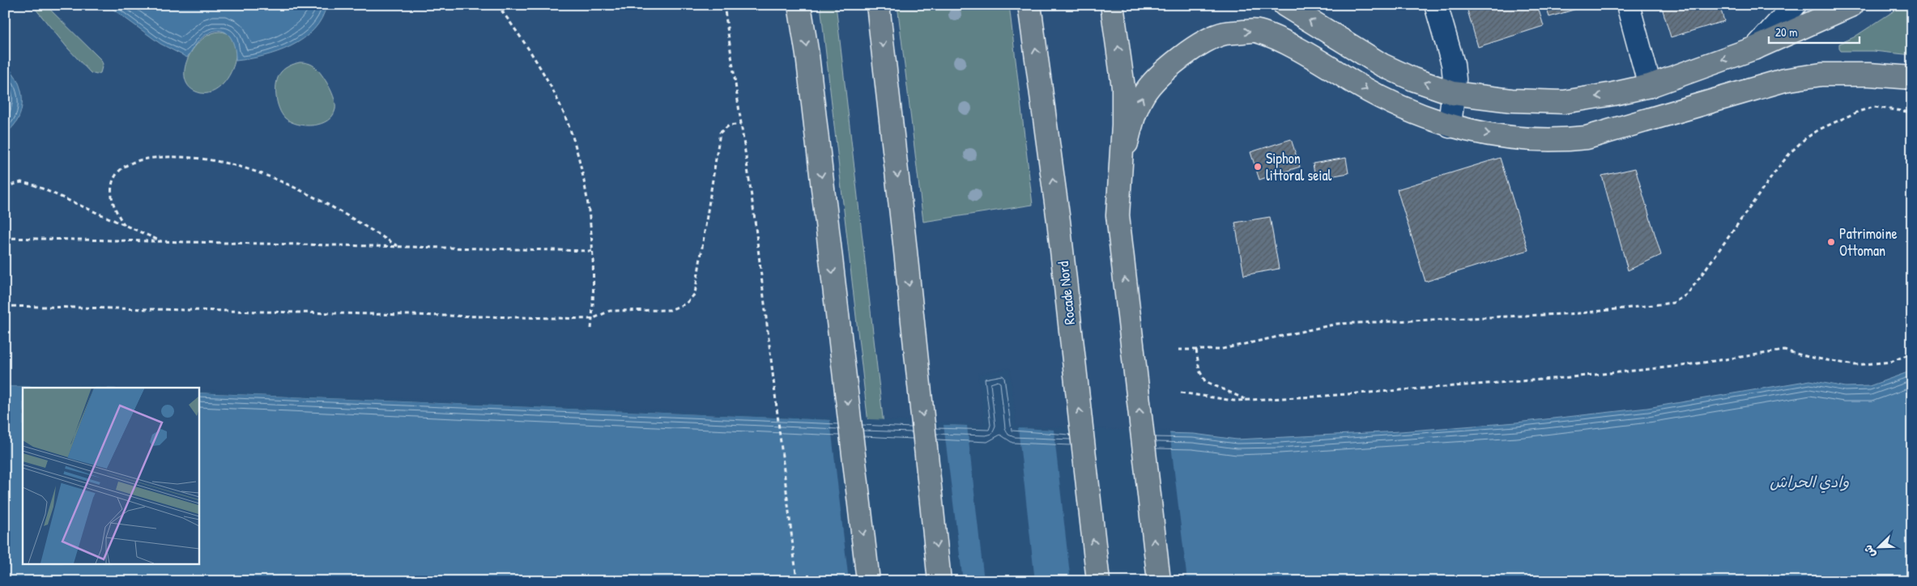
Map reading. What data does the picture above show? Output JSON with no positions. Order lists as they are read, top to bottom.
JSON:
{
  "streets": {
    "main road": ["Rocade Nord"]
  },
  "water": ["وادي الحراش"],
  "places": ["Siphon littoral seial", "Patrimoine Ottoman"],
  "scale_bar": "20 m",
  "north": "bottom left"
}
